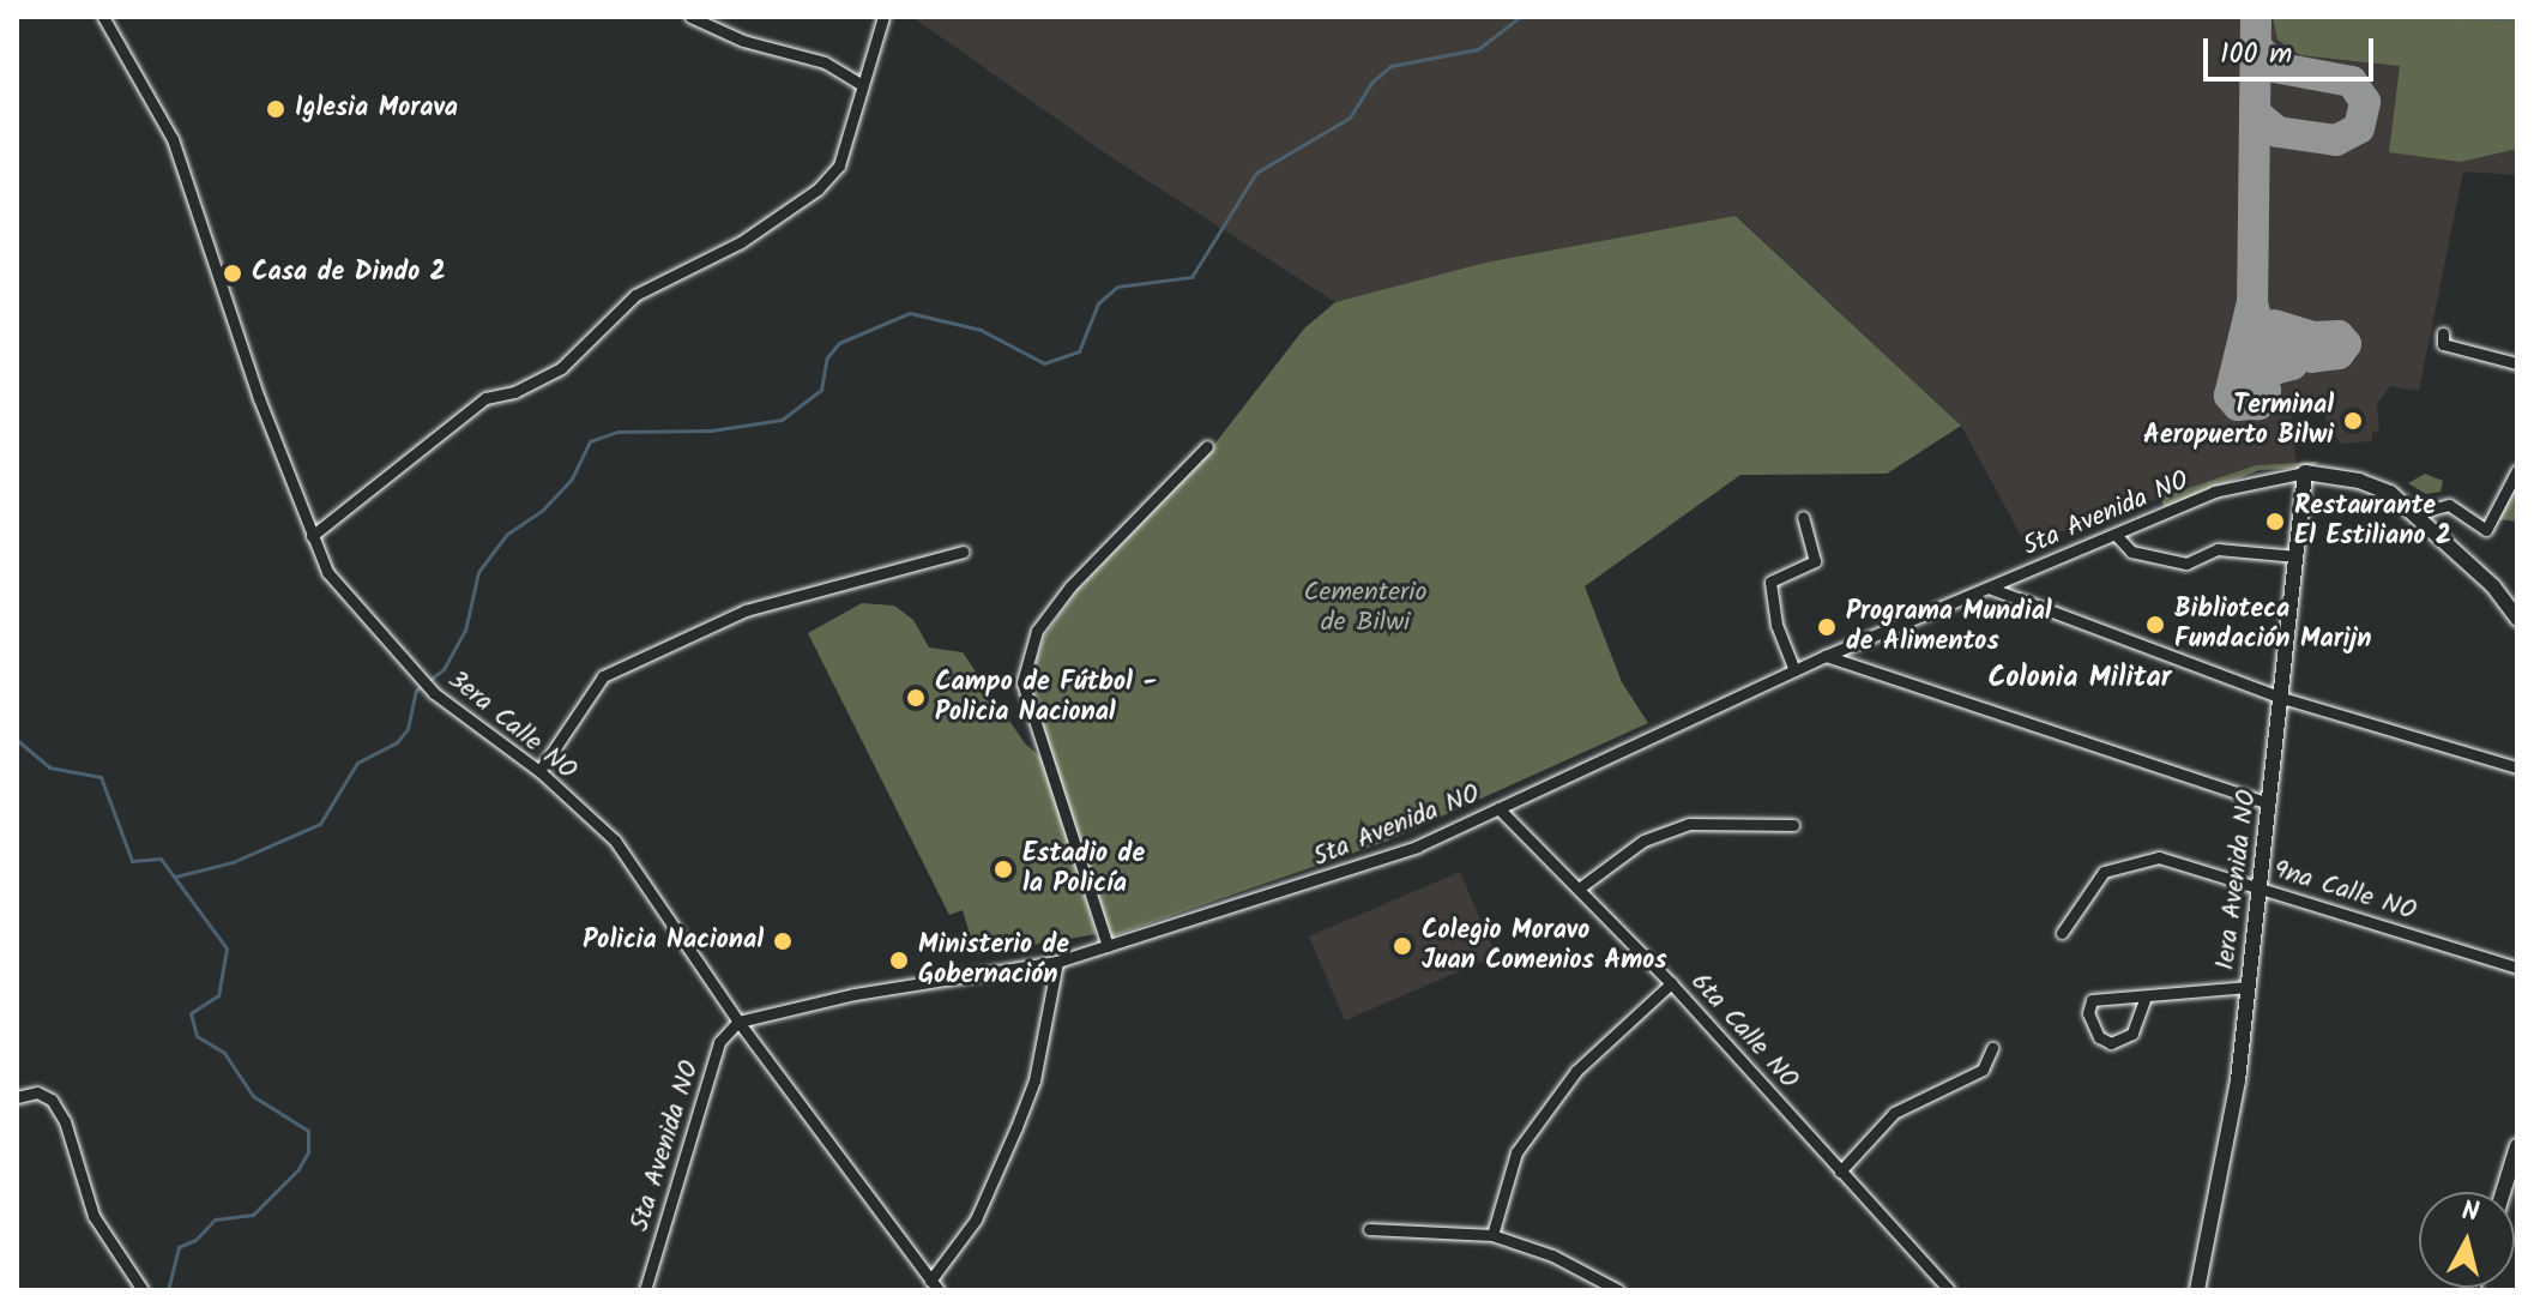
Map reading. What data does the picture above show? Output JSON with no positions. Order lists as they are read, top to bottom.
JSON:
{
  "streets": {
    "street": [
      "5ta Avenida NO",
      "3era Calle NO",
      "1era Avenida NO",
      "9na Calle NO",
      "6ta Calle NO"
    ]
  },
  "crossings": [
    ["5ta Avenida NO", "3era Calle NO"],
    ["5ta Avenida NO", "1era Avenida NO"],
    ["5ta Avenida NO", "6ta Calle NO"],
    ["1era Avenida NO", "9na Calle NO"]
  ],
  "districts": ["Colonia Militar"],
  "parks": ["Cementerio de Bilwi"],
  "places": [
    "Iglesia Morava",
    "Casa de Dindo 2",
    "Terminal Aeropuerto Bilwi",
    "Restaurante El Estiliano 2",
    "Biblioteca Fundación Marijn",
    "Programa Mundial de Alimentos",
    "Campo de Fútbol - Policia Nacional",
    "Estadio de la Policía",
    "Policia Nacional",
    "Colegio Moravo Juan Comenios Amos",
    "Ministerio de Gobernación"
  ],
  "scale_bar": "100 m",
  "north": "top"
}
